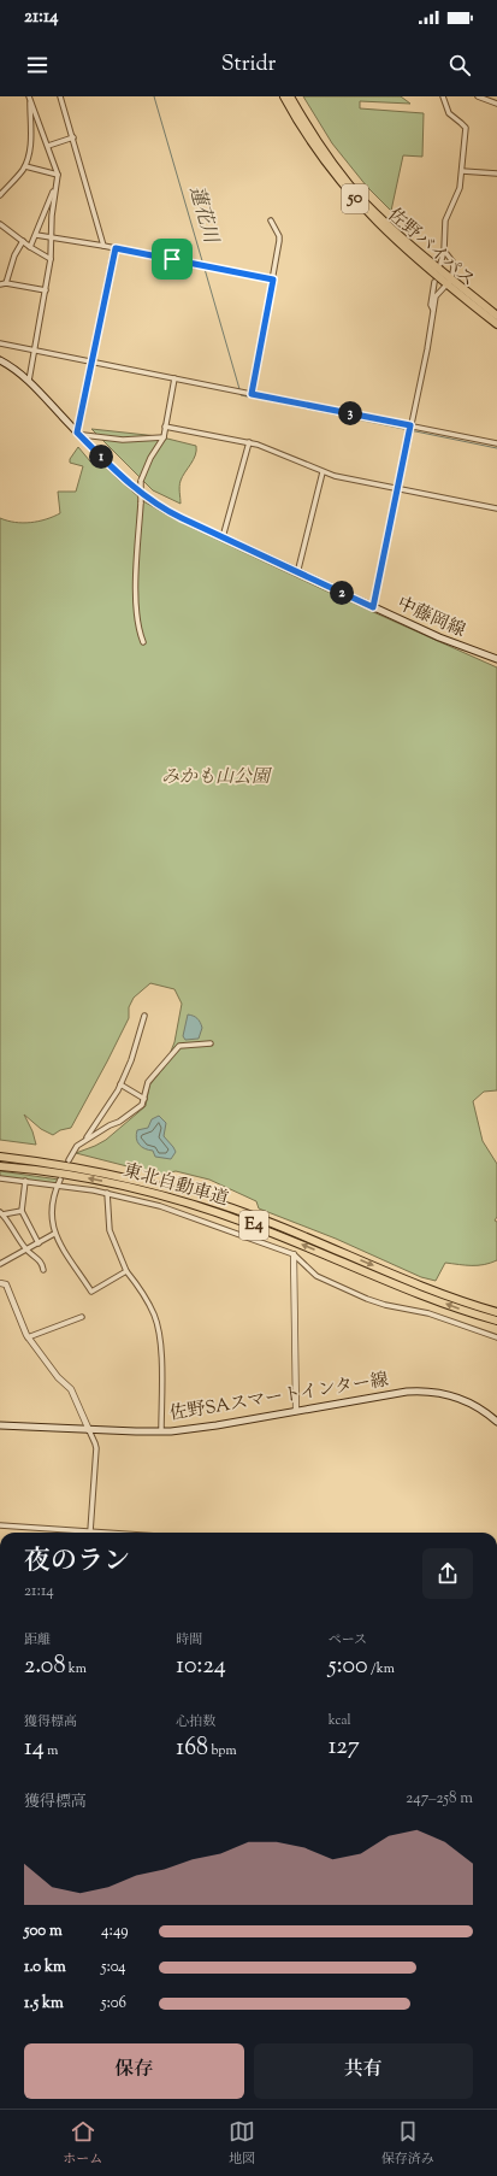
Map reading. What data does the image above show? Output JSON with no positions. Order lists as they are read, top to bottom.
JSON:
{
  "streets": {
    "highway": [
      "50",
      "佐野バイパス",
      "東北自動車道",
      "E4"
    ],
    "main road": ["中藤岡線", "佐野SAスマートインター線"]
  },
  "water": ["蓮花川"],
  "parks": ["みかも山公園"],
  "page": {
    "status": "21:14",
    "header": "Stridr",
    "pins": ["3", "1", "2"],
    "heading": ["夜のラン", "21:14"],
    "stats": [
      ["距離", "2.08 km"],
      ["時間", "10:24"],
      ["ペース", "5:00 /km"],
      ["獲得標高", "14 m"],
      ["心拍数", "168 bpm"],
      ["kcal", "127"]
    ],
    "chart": ["獲得標高", "247–258 m"],
    "list": [
      {
        "name": "500 m",
        "note": "4:49"
      },
      {
        "name": "1.0 km",
        "note": "5:04"
      },
      {
        "name": "1.5 km",
        "note": "5:06"
      }
    ],
    "buttons": ["保存", "共有"],
    "tabs": ["ホーム", "地図", "保存済み"]
  }
}
